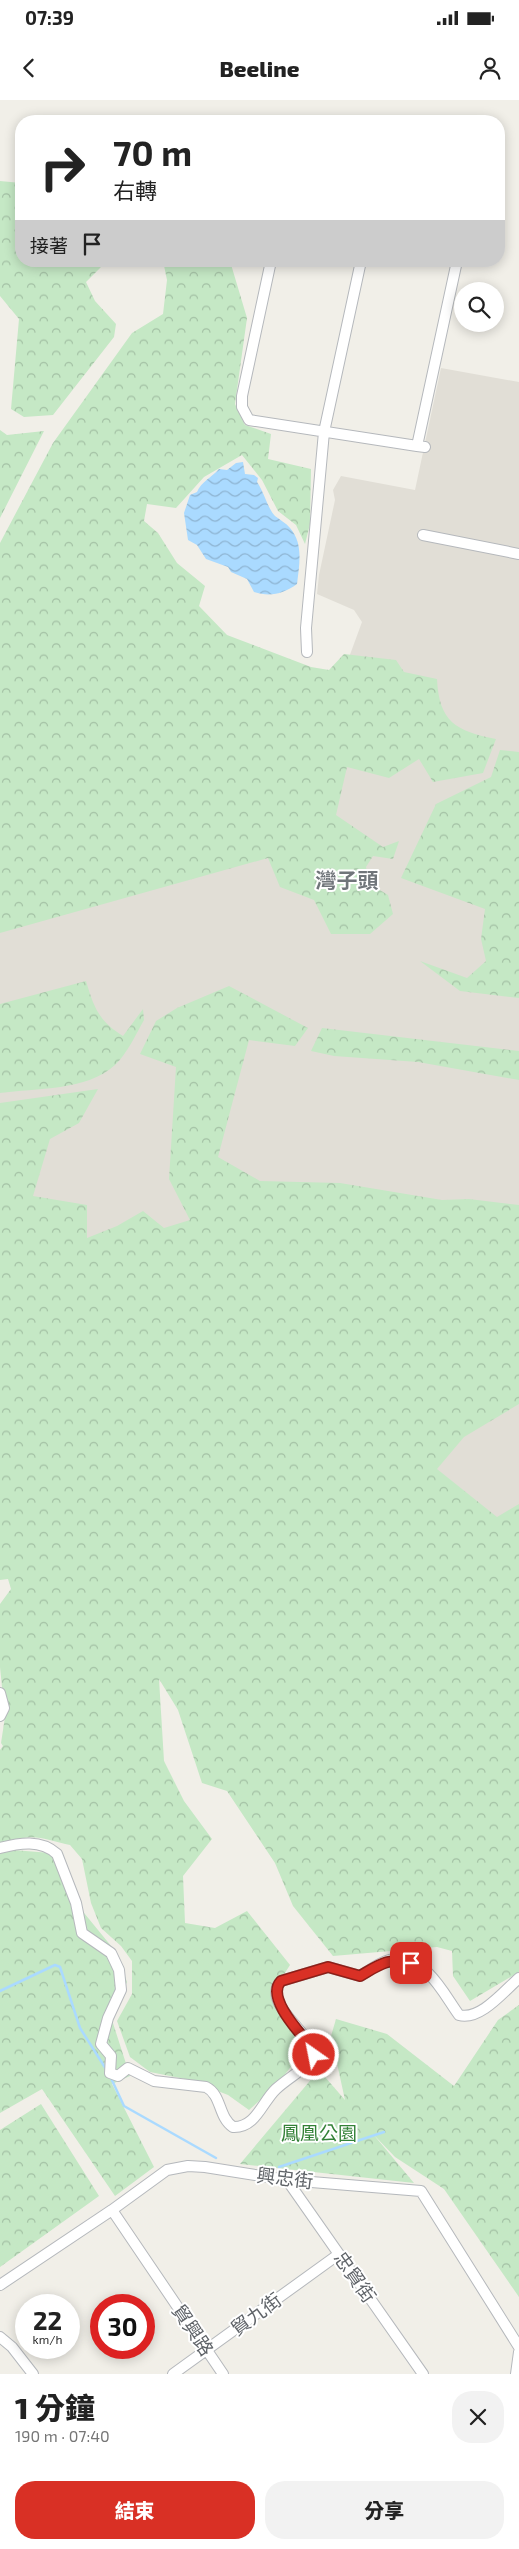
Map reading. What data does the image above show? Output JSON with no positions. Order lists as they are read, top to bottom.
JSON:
{
  "streets": {
    "street": [
      "興忠街",
      "忠貿街",
      "貿九街",
      "貿興路"
    ]
  },
  "crossings": [
    ["興忠街", "忠貿街"],
    ["興忠街", "貿興路"],
    ["忠貿街", "貿九街"],
    ["貿九街", "貿興路"]
  ],
  "districts": ["灣子頭"],
  "parks": ["鳳凰公園"],
  "page": {
    "status": "07:39",
    "header": "Beeline",
    "turn": ["70 m", "右轉"],
    "then": "接著",
    "speed": "22 km/h",
    "limit": "30",
    "heading": ["1 分鐘", "190 m · 07:40"],
    "buttons": ["結束", "分享"]
  }
}
